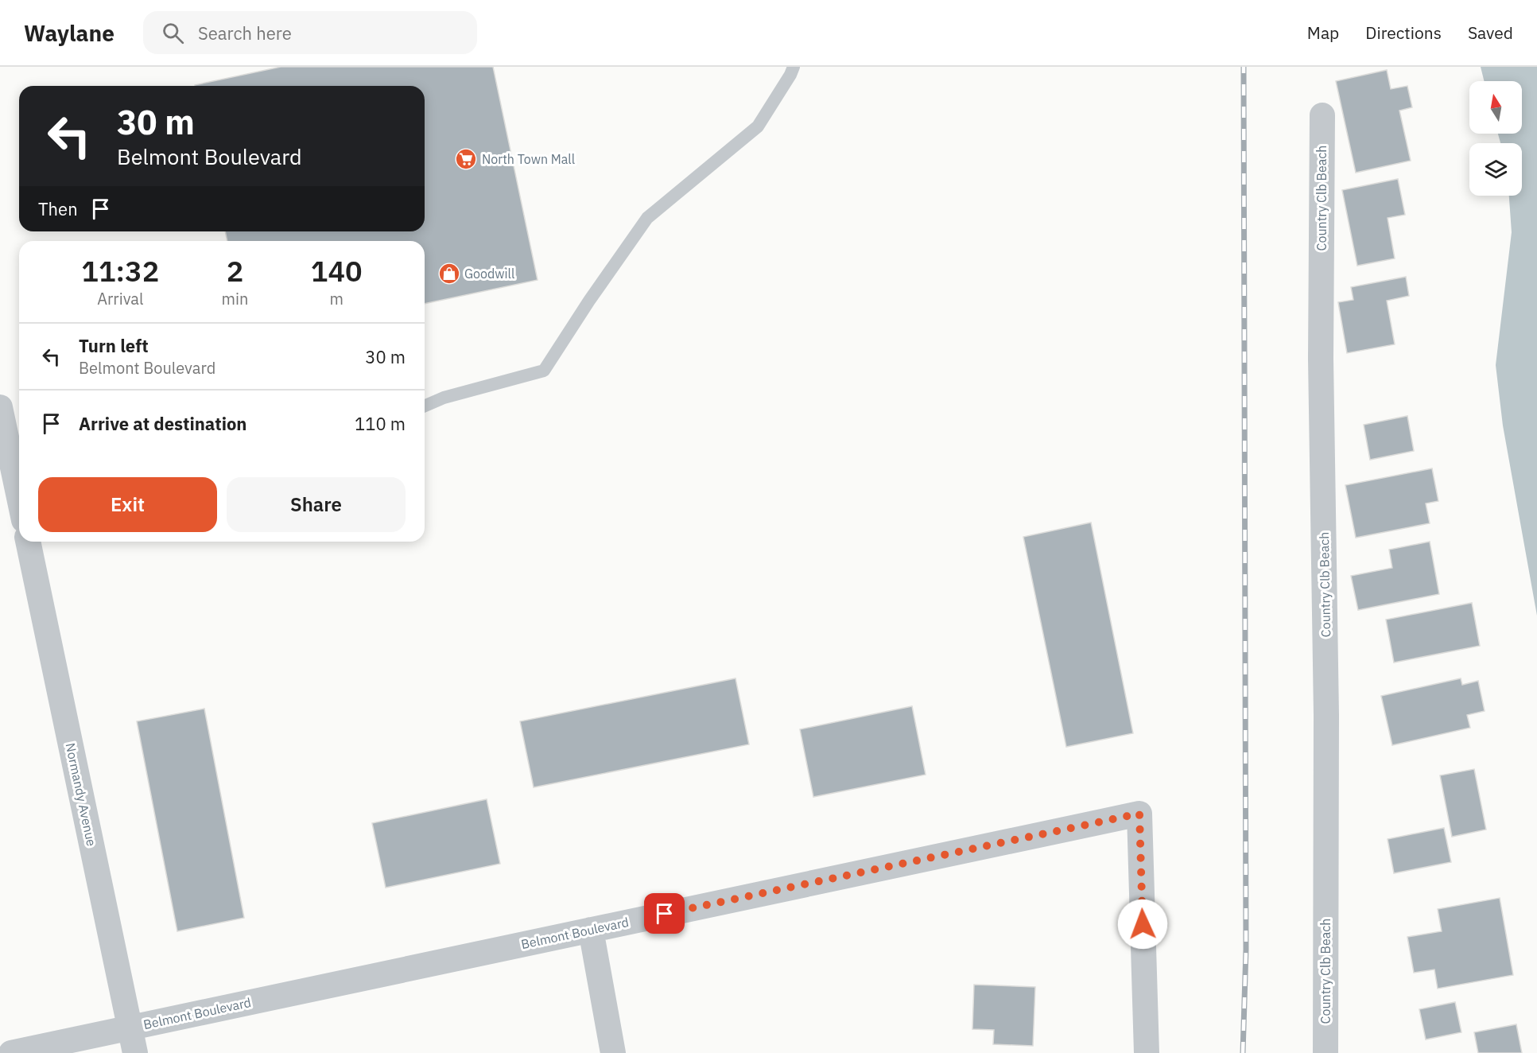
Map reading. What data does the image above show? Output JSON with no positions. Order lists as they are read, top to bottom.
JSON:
{
  "streets": {
    "street": ["Country Clb Beach", "Normandy Avenue", "Belmont Boulevard"]
  },
  "crossings": [
    ["Normandy Avenue", "Belmont Boulevard"]
  ],
  "places": {
    "supermarket": ["North Town Mall"],
    "shop": ["Goodwill"]
  },
  "north": "top",
  "page": {
    "header": "Waylane",
    "search": "Search here",
    "nav": ["Map", "Directions", "Saved"],
    "turn": ["30 m", "Belmont Boulevard"],
    "then": "Then",
    "eta": [
      "11:32",
      "Arrival",
      "2",
      "min",
      "140",
      "m"
    ],
    "list": [
      {
        "name": "Turn left",
        "note": "Belmont Boulevard",
        "value": "30 m"
      },
      {
        "name": "Arrive at destination",
        "value": "110 m"
      }
    ],
    "buttons": ["Exit", "Share"]
  }
}
